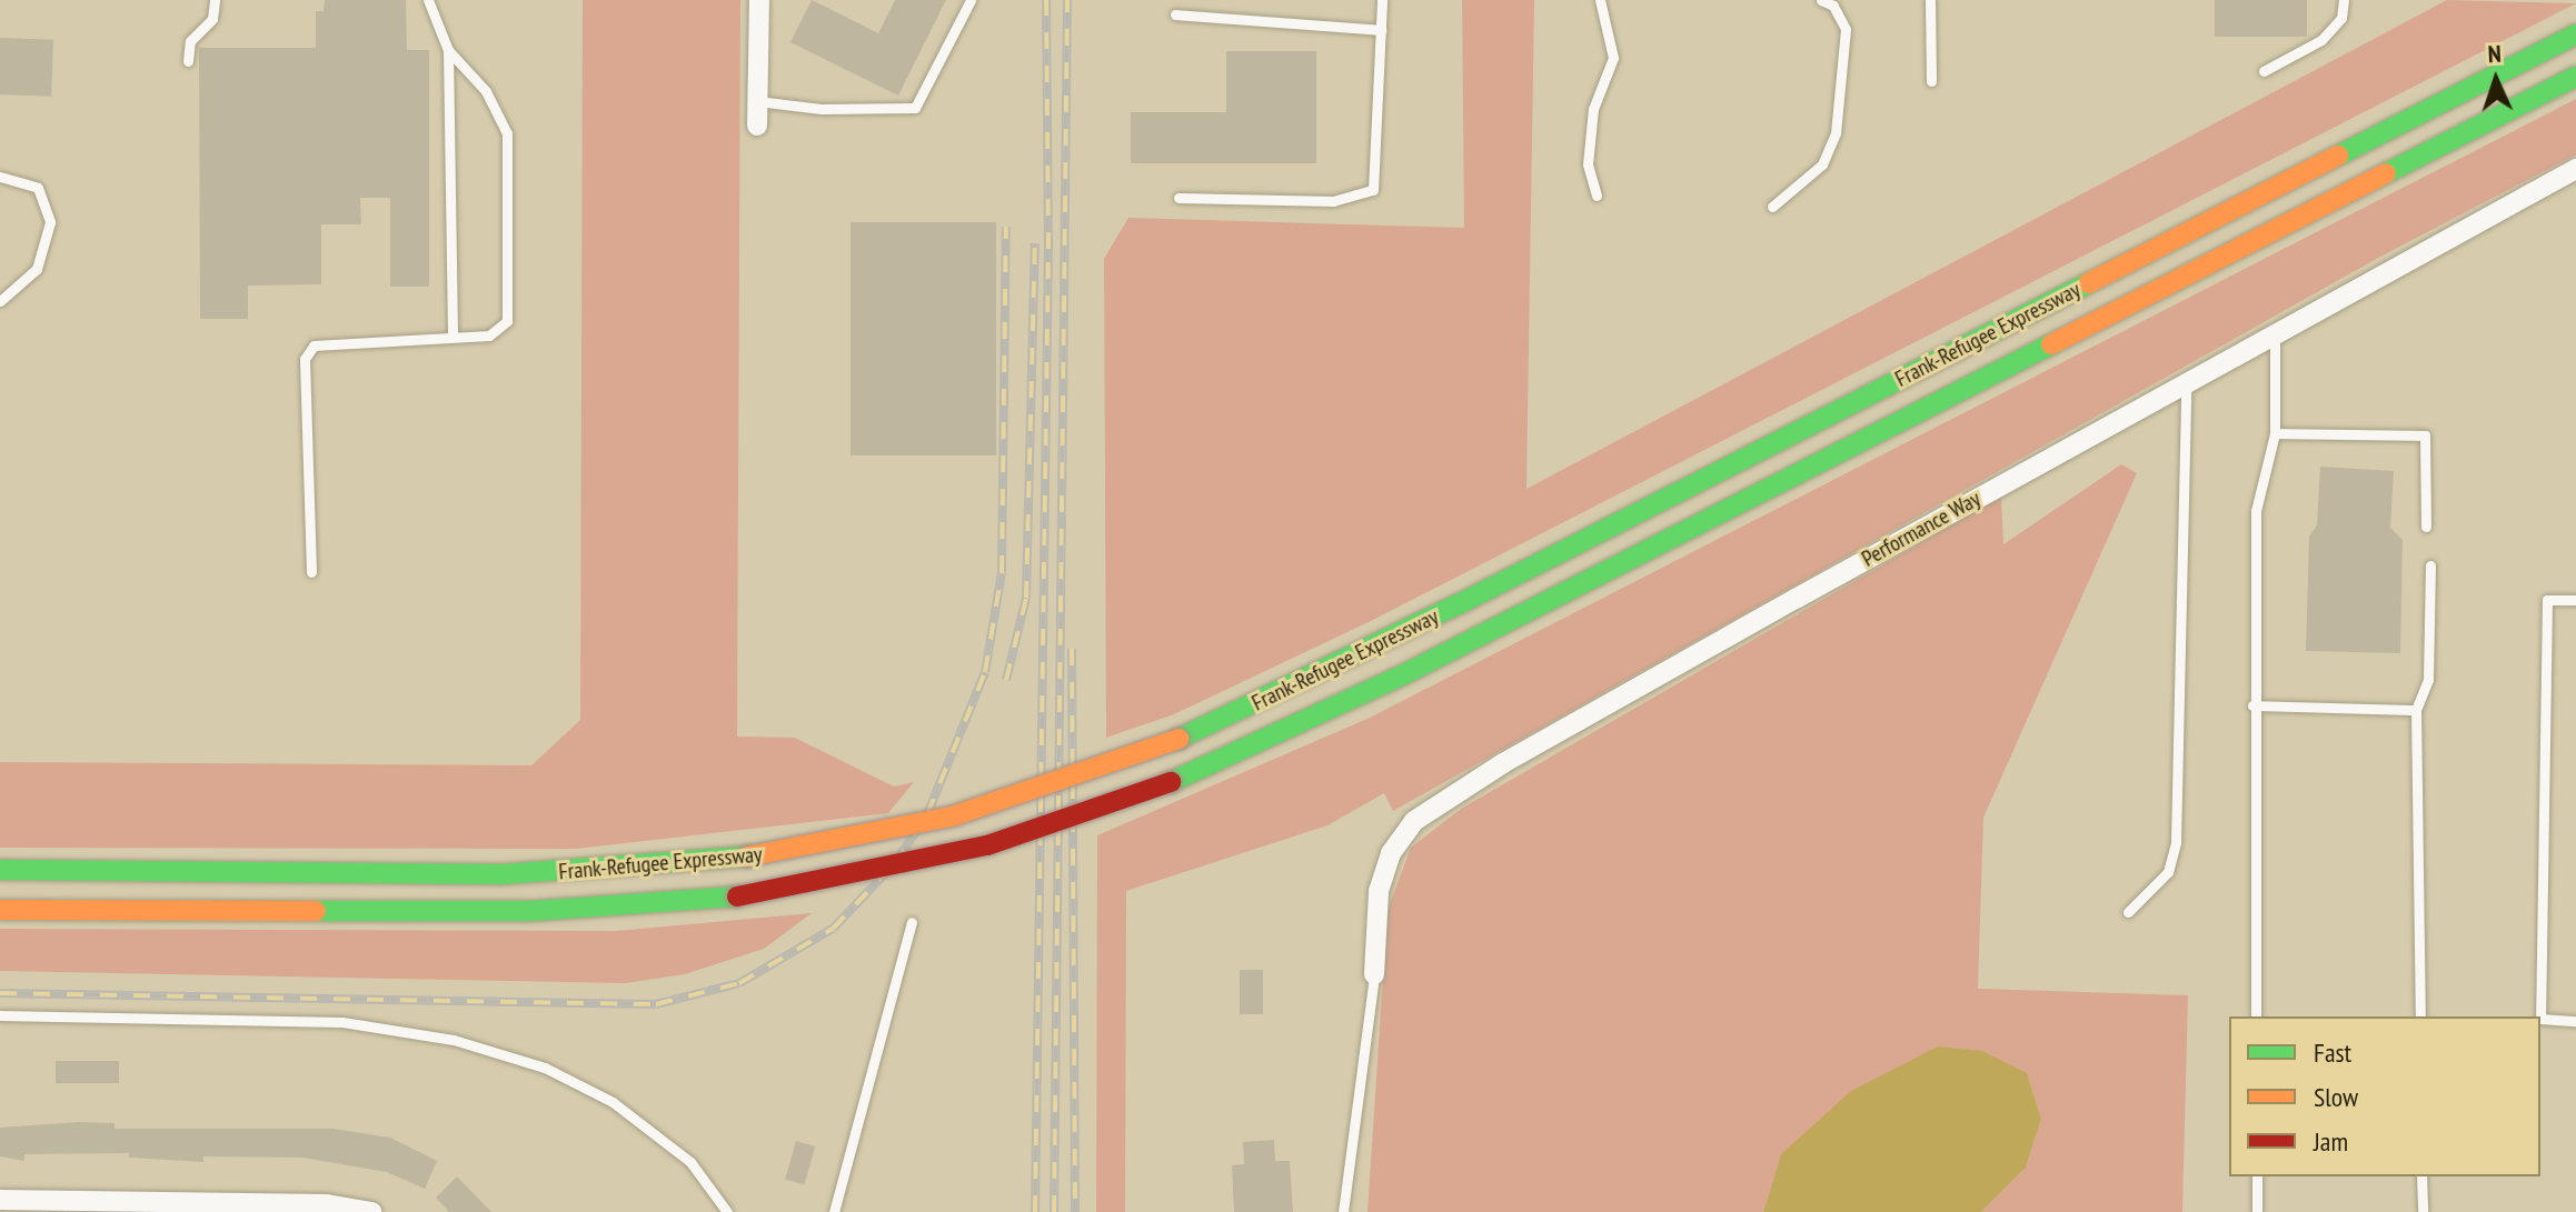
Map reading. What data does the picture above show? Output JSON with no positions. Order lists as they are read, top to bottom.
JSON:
{
  "streets": {
    "highway": ["Frank-Refugee Expressway"],
    "street": ["Performance Way"]
  },
  "legend": ["Fast", "Slow", "Jam"],
  "north": "top"
}
